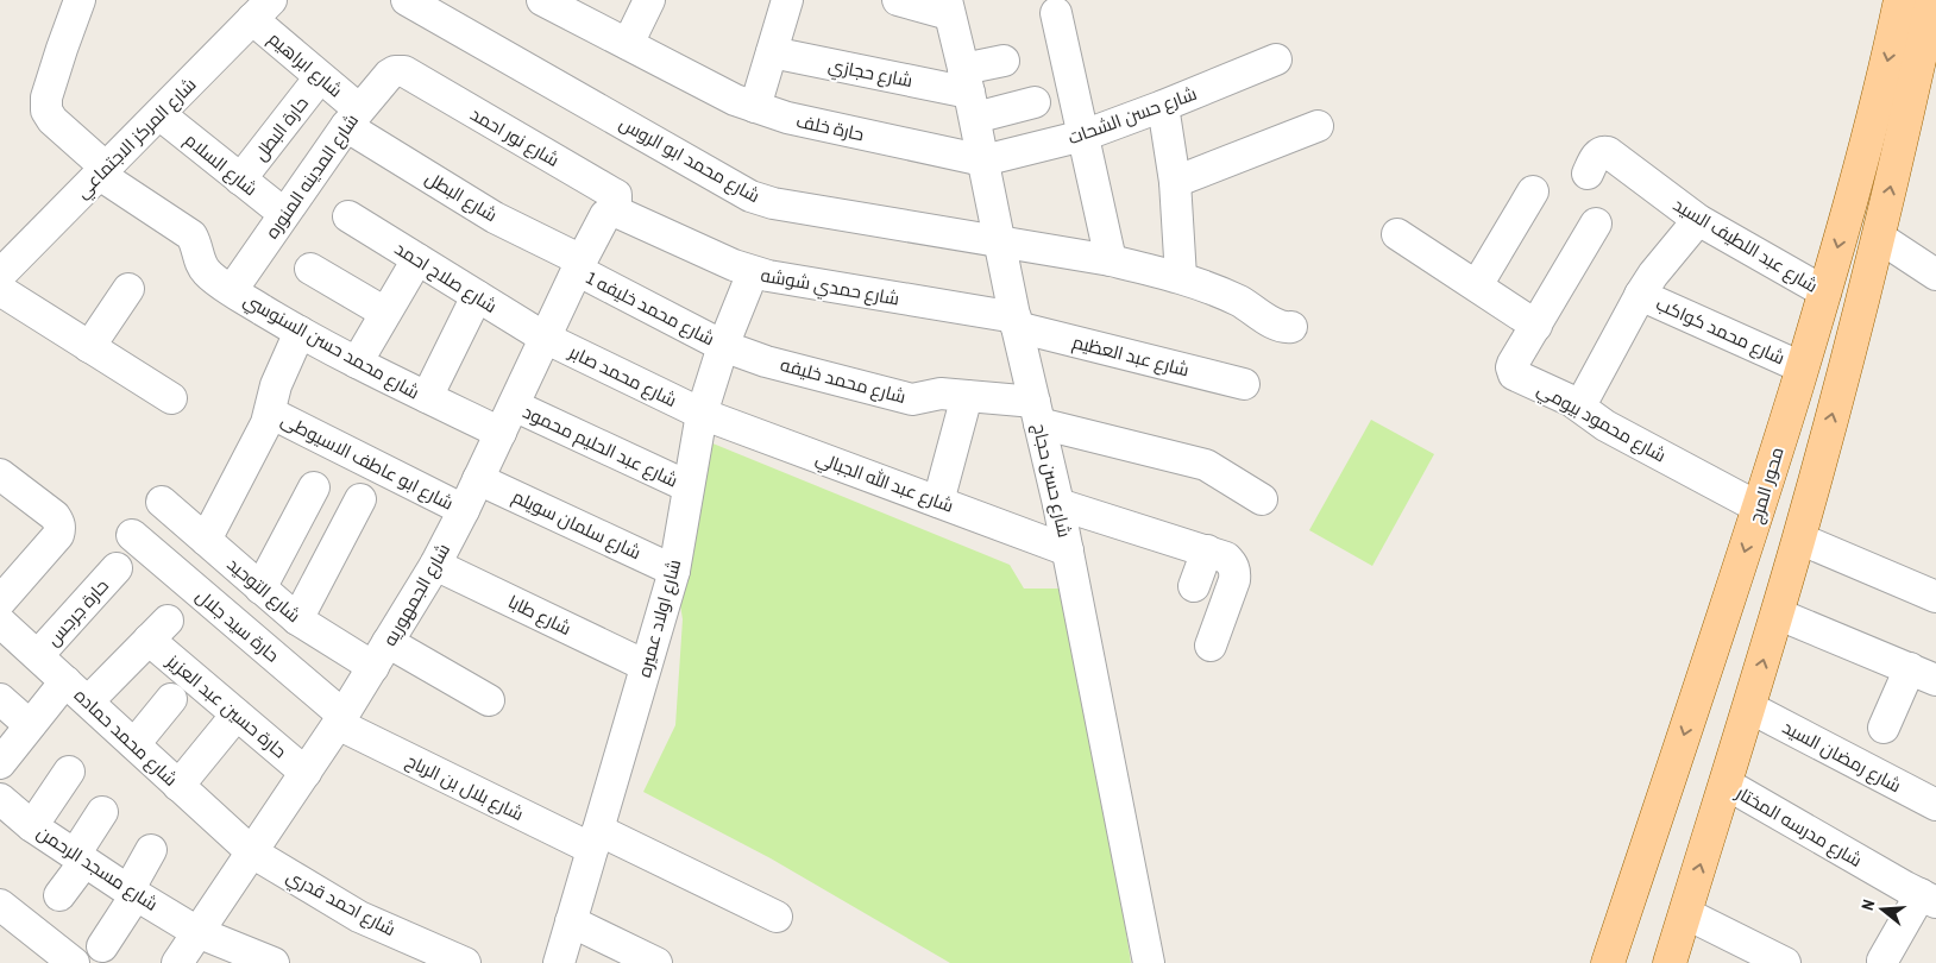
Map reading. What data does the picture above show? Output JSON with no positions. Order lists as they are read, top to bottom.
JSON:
{
  "streets": {
    "main road": ["محور المرج"],
    "street": [
      "شارع ابراهيم",
      "شارع حجازي",
      "شارع حسن الشحات",
      "حارة خلف",
      "حارة البطل",
      "شارع نور احمد",
      "شارع المركز الاجتماعي",
      "شارع محمد ابو الروس",
      "شارع السلام",
      "شارع المدينه المنوره",
      "شارع البطل",
      "شارع عبد اللطيف السيد",
      "شارع صلاح احمد",
      "شارع حمدي شوشه",
      "شارع محمد خليفه 1",
      "شارع محمد كواكب",
      "شارع محمد حسن السنوسي",
      "شارع عبد العظيم",
      "شارع محمد صابر",
      "شارع محمد خليفه",
      "شارع محمود بيومي",
      "شارع عبد الحليم محمود",
      "شارع ابو عاطف الاسيوطى",
      "شارع حسن حجاج",
      "شارع عبد الله الجبالي",
      "شارع سلمان سويلم",
      "شارع التوحيد",
      "شارع الجمهوريه",
      "حارة جرجس",
      "شارع طابا",
      "شارع اولاد عميره",
      "حارة سيد جلال",
      "حارة حسين عبد العزيز",
      "شارع محمد حماده",
      "شارع رمضان السيد",
      "شارع بلال بن الرباح",
      "شارع مدرسه المختار",
      "شارع مسجد الرحمن",
      "شارع احمد قدري"
    ]
  },
  "crossings": [
    ["شارع ابراهيم", "حارة البطل"],
    ["شارع ابراهيم", "شارع المركز الاجتماعي"],
    ["شارع ابراهيم", "شارع المدينه المنوره"],
    ["شارع ابراهيم", "شارع البطل"],
    ["شارع حجازي", "شارع حسن حجاج"],
    ["شارع حسن الشحات", "حارة خلف"],
    ["شارع حسن الشحات", "شارع حسن حجاج"],
    ["حارة خلف", "شارع حسن حجاج"],
    ["حارة البطل", "شارع السلام"],
    ["شارع نور احمد", "شارع المدينه المنوره"],
    ["شارع نور احمد", "شارع حمدي شوشه"],
    ["شارع نور احمد", "شارع الجمهوريه"],
    ["شارع المركز الاجتماعي", "شارع السلام"],
    ["شارع المركز الاجتماعي", "شارع محمد حسن السنوسي"],
    ["شارع محمد ابو الروس", "شارع حسن حجاج"],
    ["شارع السلام", "شارع المدينه المنوره"],
    ["شارع المدينه المنوره", "شارع البطل"],
    ["شارع المدينه المنوره", "شارع محمد حسن السنوسي"],
    ["شارع البطل", "شارع محمد خليفه 1"],
    ["شارع البطل", "شارع الجمهوريه"],
    ["شارع عبد اللطيف السيد", "محور المرج"],
    ["شارع صلاح احمد", "شارع محمد صابر"],
    ["شارع صلاح احمد", "شارع الجمهوريه"],
    ["شارع حمدي شوشه", "شارع عبد العظيم"],
    ["شارع حمدي شوشه", "شارع حسن حجاج"],
    ["شارع حمدي شوشه", "شارع الجمهوريه"],
    ["شارع حمدي شوشه", "شارع اولاد عميره"],
    ["شارع محمد خليفه 1", "شارع محمد خليفه"],
    ["شارع محمد خليفه 1", "شارع الجمهوريه"],
    ["شارع محمد خليفه 1", "شارع اولاد عميره"],
    ["شارع محمد كواكب", "محور المرج"],
    ["شارع محمد حسن السنوسي", "شارع الجمهوريه"],
    ["شارع عبد العظيم", "شارع حسن حجاج"],
    ["شارع محمد صابر", "شارع عبد الله الجبالي"],
    ["شارع محمد صابر", "شارع الجمهوريه"],
    ["شارع محمد صابر", "شارع اولاد عميره"],
    ["شارع محمد خليفه", "شارع حسن حجاج"],
    ["شارع محمد خليفه", "شارع اولاد عميره"],
    ["شارع محمود بيومي", "محور المرج"],
    ["شارع عبد الحليم محمود", "شارع الجمهوريه"],
    ["شارع عبد الحليم محمود", "شارع اولاد عميره"],
    ["شارع ابو عاطف الاسيوطى", "شارع الجمهوريه"],
    ["شارع حسن حجاج", "شارع عبد الله الجبالي"],
    ["شارع عبد الله الجبالي", "شارع اولاد عميره"],
    ["شارع سلمان سويلم", "شارع الجمهوريه"],
    ["شارع سلمان سويلم", "شارع اولاد عميره"],
    ["شارع التوحيد", "شارع الجمهوريه"],
    ["شارع الجمهوريه", "شارع طابا"],
    ["شارع الجمهوريه", "حارة سيد جلال"],
    ["شارع الجمهوريه", "حارة حسين عبد العزيز"],
    ["شارع الجمهوريه", "شارع محمد حماده"],
    ["شارع الجمهوريه", "شارع بلال بن الرباح"],
    ["شارع الجمهوريه", "شارع مسجد الرحمن"],
    ["شارع الجمهوريه", "شارع احمد قدري"],
    ["حارة جرجس", "شارع محمد حماده"],
    ["شارع طابا", "شارع اولاد عميره"],
    ["شارع اولاد عميره", "شارع بلال بن الرباح"],
    ["حارة سيد جلال", "شارع بلال بن الرباح"],
    ["حارة حسين عبد العزيز", "شارع محمد حماده"],
    ["شارع محمد حماده", "شارع احمد قدري"]
  ],
  "north": "left"
}
